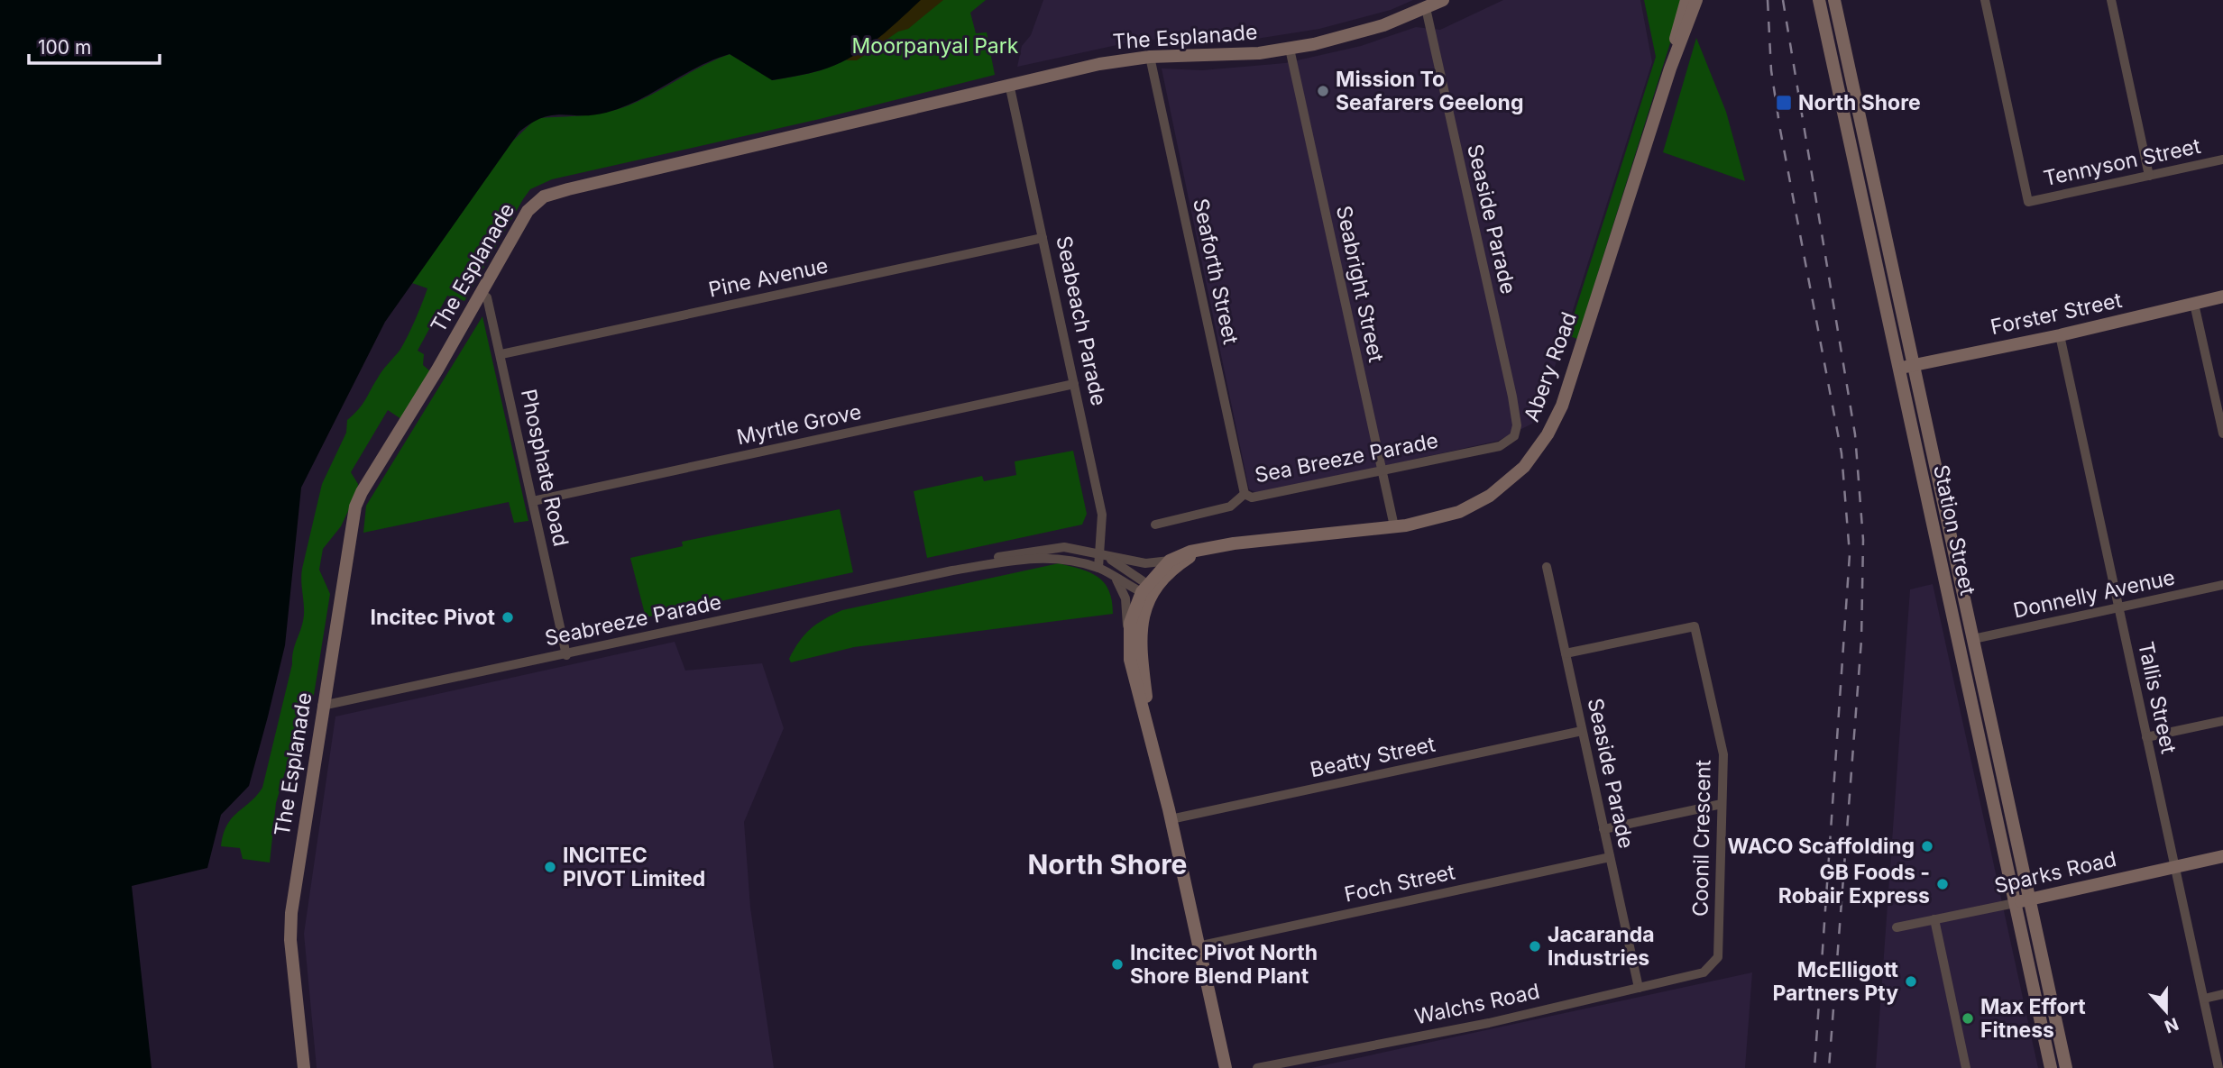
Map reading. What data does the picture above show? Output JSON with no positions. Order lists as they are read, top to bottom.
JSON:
{
  "streets": {
    "main road": [
      "The Esplanade",
      "Forster Street",
      "Abery Road",
      "Station Street",
      "Sparks Road"
    ],
    "street": [
      "Tennyson Street",
      "Seaside Parade",
      "Seaforth Street",
      "Pine Avenue",
      "Seabright Street",
      "Seabeach Parade",
      "Myrtle Grove",
      "Sea Breeze Parade",
      "Phosphate Road",
      "Donnelly Avenue",
      "Seabreeze Parade",
      "Tallis Street",
      "Beatty Street",
      "Coonil Crescent",
      "Foch Street",
      "Walchs Road"
    ]
  },
  "crossings": [
    ["The Esplanade", "Seaside Parade"],
    ["The Esplanade", "Seaforth Street"],
    ["The Esplanade", "Seabright Street"],
    ["The Esplanade", "Seabeach Parade"],
    ["The Esplanade", "Phosphate Road"],
    ["The Esplanade", "Seabreeze Parade"],
    ["Seaside Parade", "Sea Breeze Parade"],
    ["Seaside Parade", "Beatty Street"],
    ["Seaside Parade", "Coonil Crescent"],
    ["Seaside Parade", "Foch Street"],
    ["Seaside Parade", "Walchs Road"],
    ["Seaforth Street", "Sea Breeze Parade"],
    ["Pine Avenue", "Seabeach Parade"],
    ["Pine Avenue", "Phosphate Road"],
    ["Seabright Street", "Abery Road"],
    ["Seabright Street", "Sea Breeze Parade"],
    ["Forster Street", "Station Street"],
    ["Forster Street", "Tallis Street"],
    ["Seabeach Parade", "Myrtle Grove"],
    ["Seabeach Parade", "Seabreeze Parade"],
    ["Abery Road", "Seabreeze Parade"],
    ["Myrtle Grove", "Phosphate Road"],
    ["Phosphate Road", "Seabreeze Parade"],
    ["Station Street", "Donnelly Avenue"],
    ["Station Street", "Sparks Road"],
    ["Donnelly Avenue", "Tallis Street"],
    ["Tallis Street", "Sparks Road"],
    ["Coonil Crescent", "Walchs Road"]
  ],
  "districts": ["North Shore"],
  "parks": ["Moorpanyal Park"],
  "places": {
    "other": [
      "Mission To Seafarers Geelong",
      "Incitec Pivot",
      "WACO Scaffolding",
      "INCITEC PIVOT Limited",
      "GB Foods - Robair Express",
      "Jacaranda Industries",
      "Incitec Pivot North Shore Blend Plant",
      "McElligott Partners Pty",
      "Max Effort Fitness"
    ],
    "transit": ["North Shore"]
  },
  "scale_bar": "100 m",
  "north": "bottom"
}
